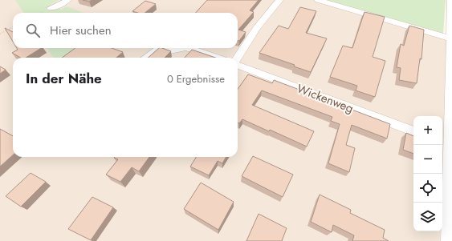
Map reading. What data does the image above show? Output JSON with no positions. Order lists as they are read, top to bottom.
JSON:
{
  "streets": {
    "street": ["Wickenweg"]
  },
  "page": {
    "search": "Hier suchen",
    "heading": ["In der Nähe", "0 Ergebnisse"],
    "map_buttons": ["+", "−"]
  }
}
